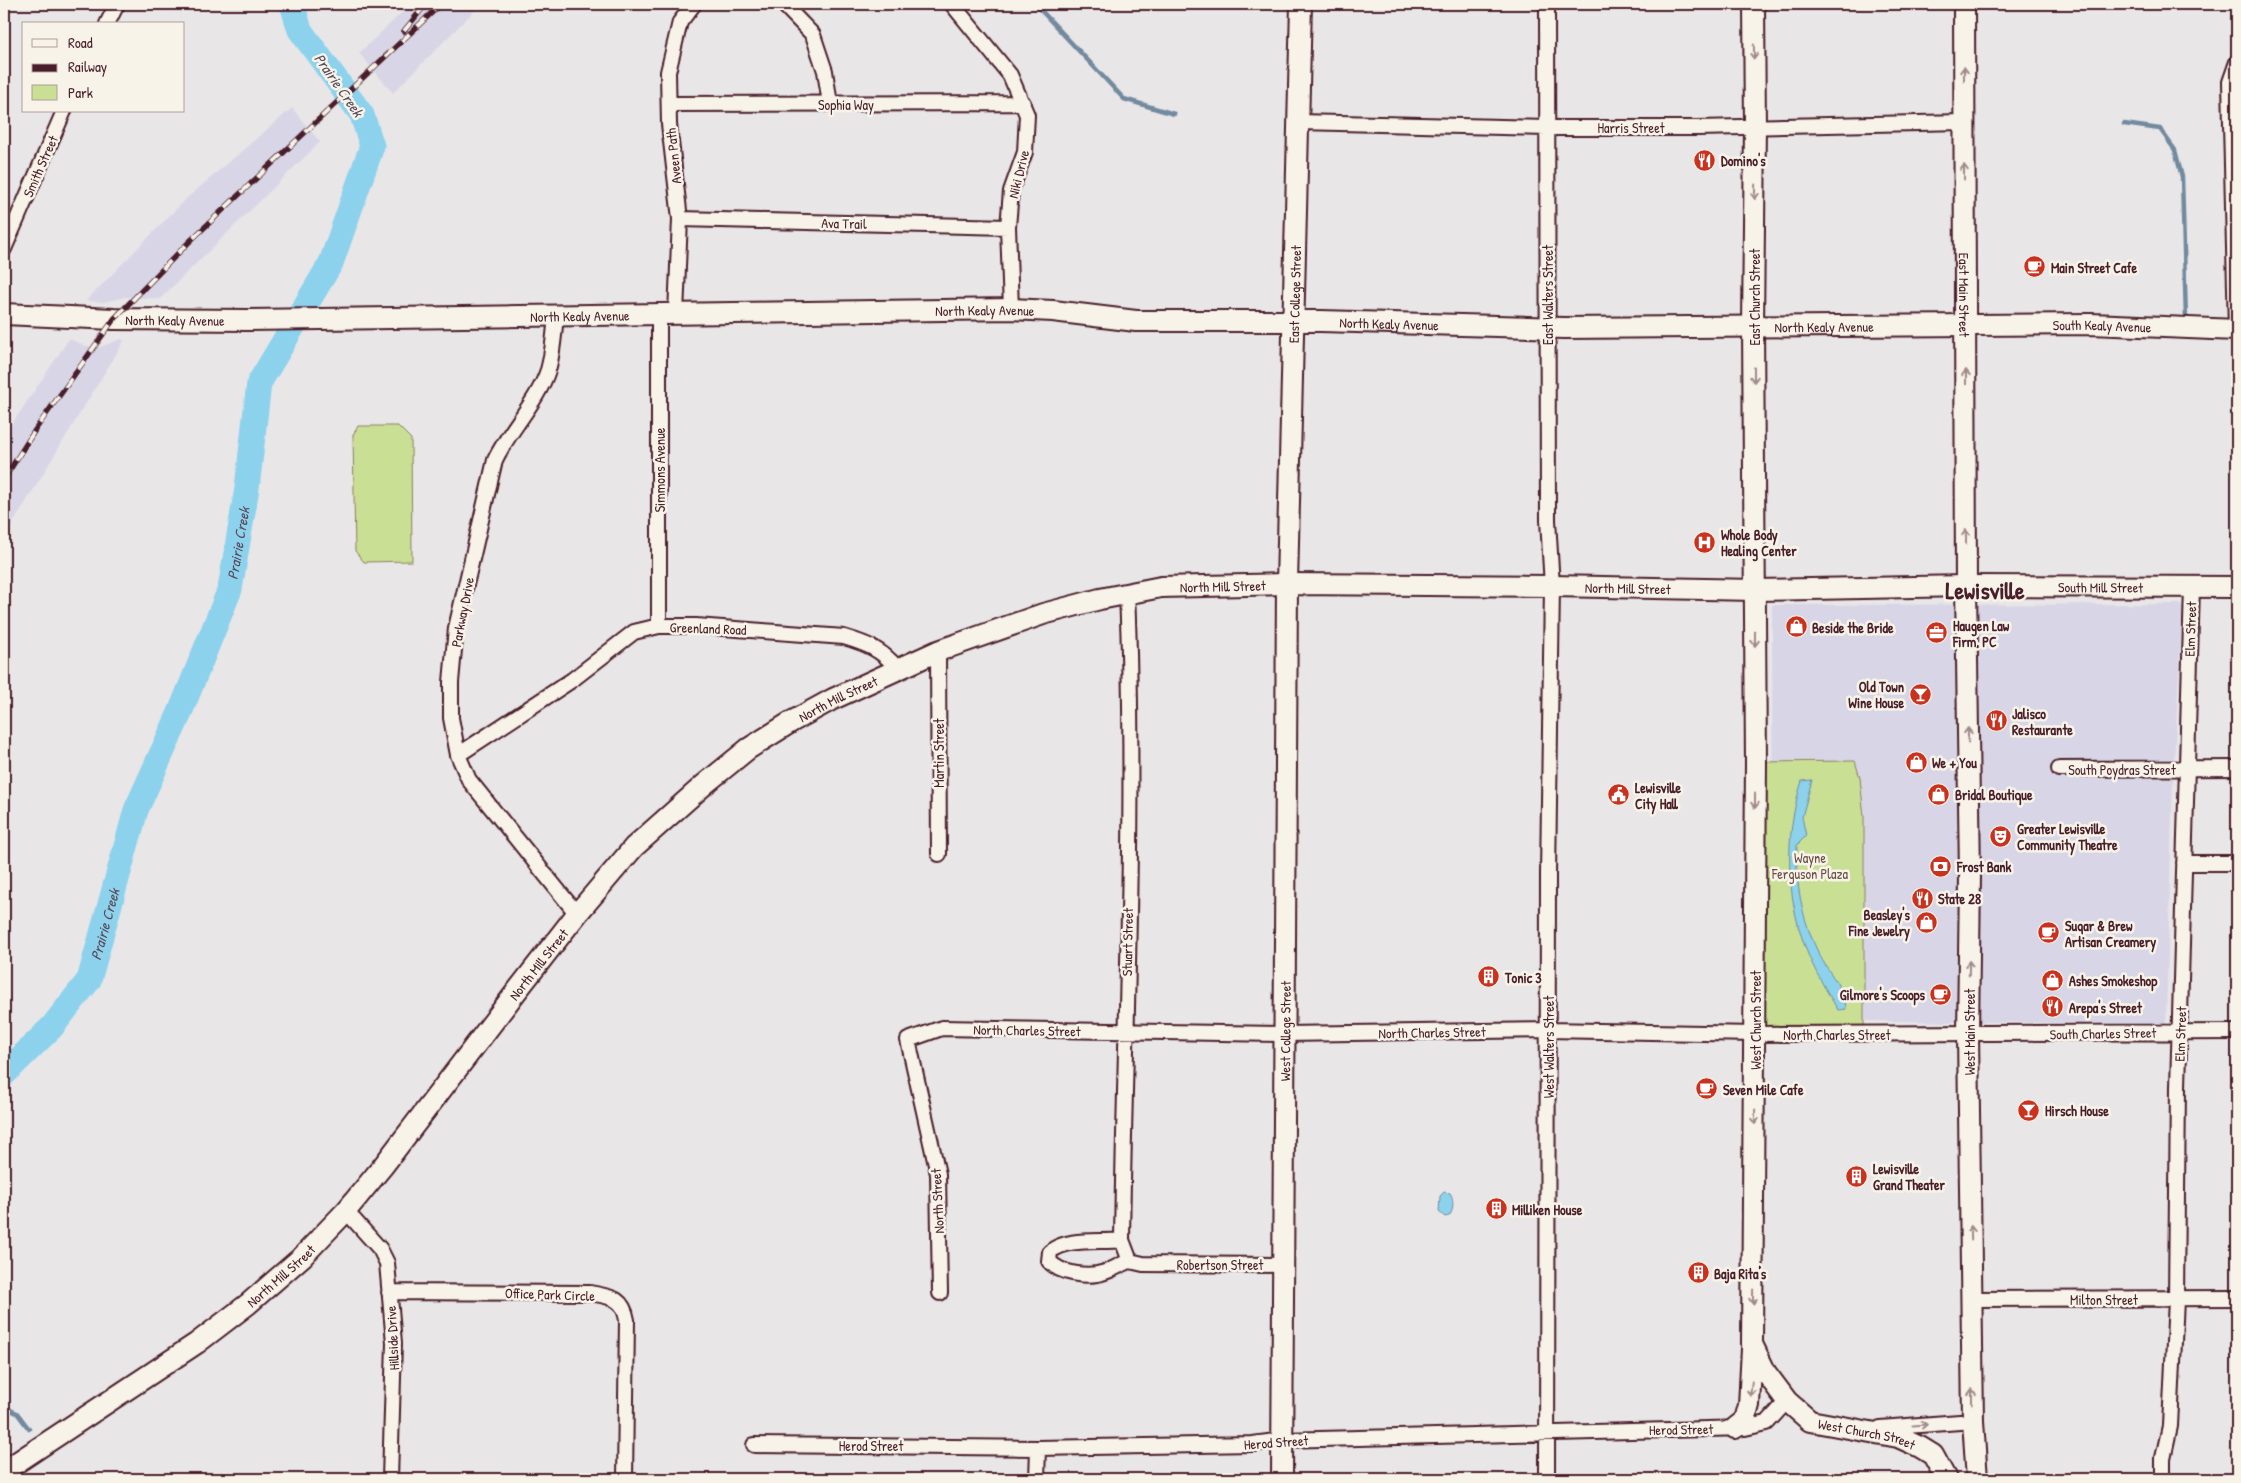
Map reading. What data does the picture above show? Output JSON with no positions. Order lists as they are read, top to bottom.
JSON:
{
  "streets": {
    "main road": [
      "East College Street",
      "East Main Street",
      "East Church Street",
      "North Kealy Avenue",
      "South Kealy Avenue",
      "North Mill Street",
      "South Mill Street",
      "West Church Street",
      "West College Street",
      "West Main Street"
    ],
    "street": [
      "Sophia Way",
      "Harris Street",
      "Aveen Path",
      "Smith Street",
      "Niki Drive",
      "Ava Trail",
      "East Walters Street",
      "Simmons Avenue",
      "Parkway Drive",
      "Greenland Road",
      "Elm Street",
      "Martin Street",
      "South Poydras Street",
      "Stuart Street",
      "North Charles Street",
      "South Charles Street",
      "West Walters Street",
      "North Street",
      "Robertson Street",
      "Office Park Circle",
      "Milton Street",
      "Hillside Drive",
      "Herod Street"
    ]
  },
  "crossings": [
    ["Sophia Way", "Aveen Path"],
    ["Sophia Way", "Niki Drive"],
    ["Harris Street", "East College Street"],
    ["Harris Street", "East Walters Street"],
    ["Harris Street", "East Main Street"],
    ["Harris Street", "East Church Street"],
    ["Aveen Path", "Ava Trail"],
    ["Aveen Path", "North Kealy Avenue"],
    ["Aveen Path", "Simmons Avenue"],
    ["Niki Drive", "Ava Trail"],
    ["Niki Drive", "North Kealy Avenue"],
    ["East College Street", "North Kealy Avenue"],
    ["East College Street", "North Mill Street"],
    ["East College Street", "West College Street"],
    ["East Walters Street", "North Kealy Avenue"],
    ["East Walters Street", "North Mill Street"],
    ["East Walters Street", "West Walters Street"],
    ["East Main Street", "North Kealy Avenue"],
    ["East Main Street", "South Kealy Avenue"],
    ["East Main Street", "North Mill Street"],
    ["East Main Street", "South Mill Street"],
    ["East Main Street", "West Main Street"],
    ["East Church Street", "North Kealy Avenue"],
    ["East Church Street", "North Mill Street"],
    ["East Church Street", "West Church Street"],
    ["North Kealy Avenue", "South Kealy Avenue"],
    ["North Kealy Avenue", "Simmons Avenue"],
    ["North Kealy Avenue", "Parkway Drive"],
    ["Simmons Avenue", "Greenland Road"],
    ["North Mill Street", "South Mill Street"],
    ["North Mill Street", "Parkway Drive"],
    ["North Mill Street", "Greenland Road"],
    ["North Mill Street", "Martin Street"],
    ["North Mill Street", "Stuart Street"],
    ["North Mill Street", "West Church Street"],
    ["North Mill Street", "West College Street"],
    ["North Mill Street", "West Main Street"],
    ["North Mill Street", "West Walters Street"],
    ["North Mill Street", "Hillside Drive"],
    ["South Mill Street", "Elm Street"],
    ["South Mill Street", "West Main Street"],
    ["Parkway Drive", "Greenland Road"],
    ["Elm Street", "South Poydras Street"],
    ["Elm Street", "South Charles Street"],
    ["Elm Street", "Milton Street"],
    ["Stuart Street", "North Charles Street"],
    ["Stuart Street", "Robertson Street"],
    ["West Church Street", "North Charles Street"],
    ["West Church Street", "Herod Street"],
    ["North Charles Street", "West College Street"],
    ["North Charles Street", "West Main Street"],
    ["North Charles Street", "South Charles Street"],
    ["North Charles Street", "West Walters Street"],
    ["North Charles Street", "North Street"],
    ["West College Street", "Robertson Street"],
    ["West College Street", "Herod Street"],
    ["West Main Street", "South Charles Street"],
    ["West Main Street", "Milton Street"],
    ["West Walters Street", "Herod Street"],
    ["Office Park Circle", "Hillside Drive"]
  ],
  "one_way": [
    "East Main Street",
    "East Church Street",
    "West Church Street",
    "West Main Street"
  ],
  "districts": ["Lewisville"],
  "water": ["Prairie Creek"],
  "parks": ["Wayne Ferguson Plaza"],
  "places": {
    "restaurant": [
      "Domino's",
      "Jalisco Restaurante",
      "State 28",
      "Arepa's Street"
    ],
    "cafe": [
      "Main Street Cafe",
      "Sugar & Brew Artisan Creamery",
      "Gilmore's Scoops",
      "Seven Mile Cafe"
    ],
    "hospital": ["Whole Body Healing Center"],
    "shop": [
      "Beside the Bride",
      "We + You",
      "Bridal Boutique",
      "Beasley's Fine Jewelry",
      "Ashes Smokeshop"
    ],
    "office": ["Haugen Law Firm, PC"],
    "bar": ["Old Town Wine House", "Hirsch House"],
    "public building": ["Lewisville City Hall"],
    "theatre": ["Greater Lewisville Community Theatre"],
    "bank": ["Frost Bank"],
    "building": [
      "Tonic 3",
      "Lewisville Grand Theater",
      "Milliken House",
      "Baja Rita's"
    ]
  },
  "legend": ["Road", "Railway", "Park"]
}
